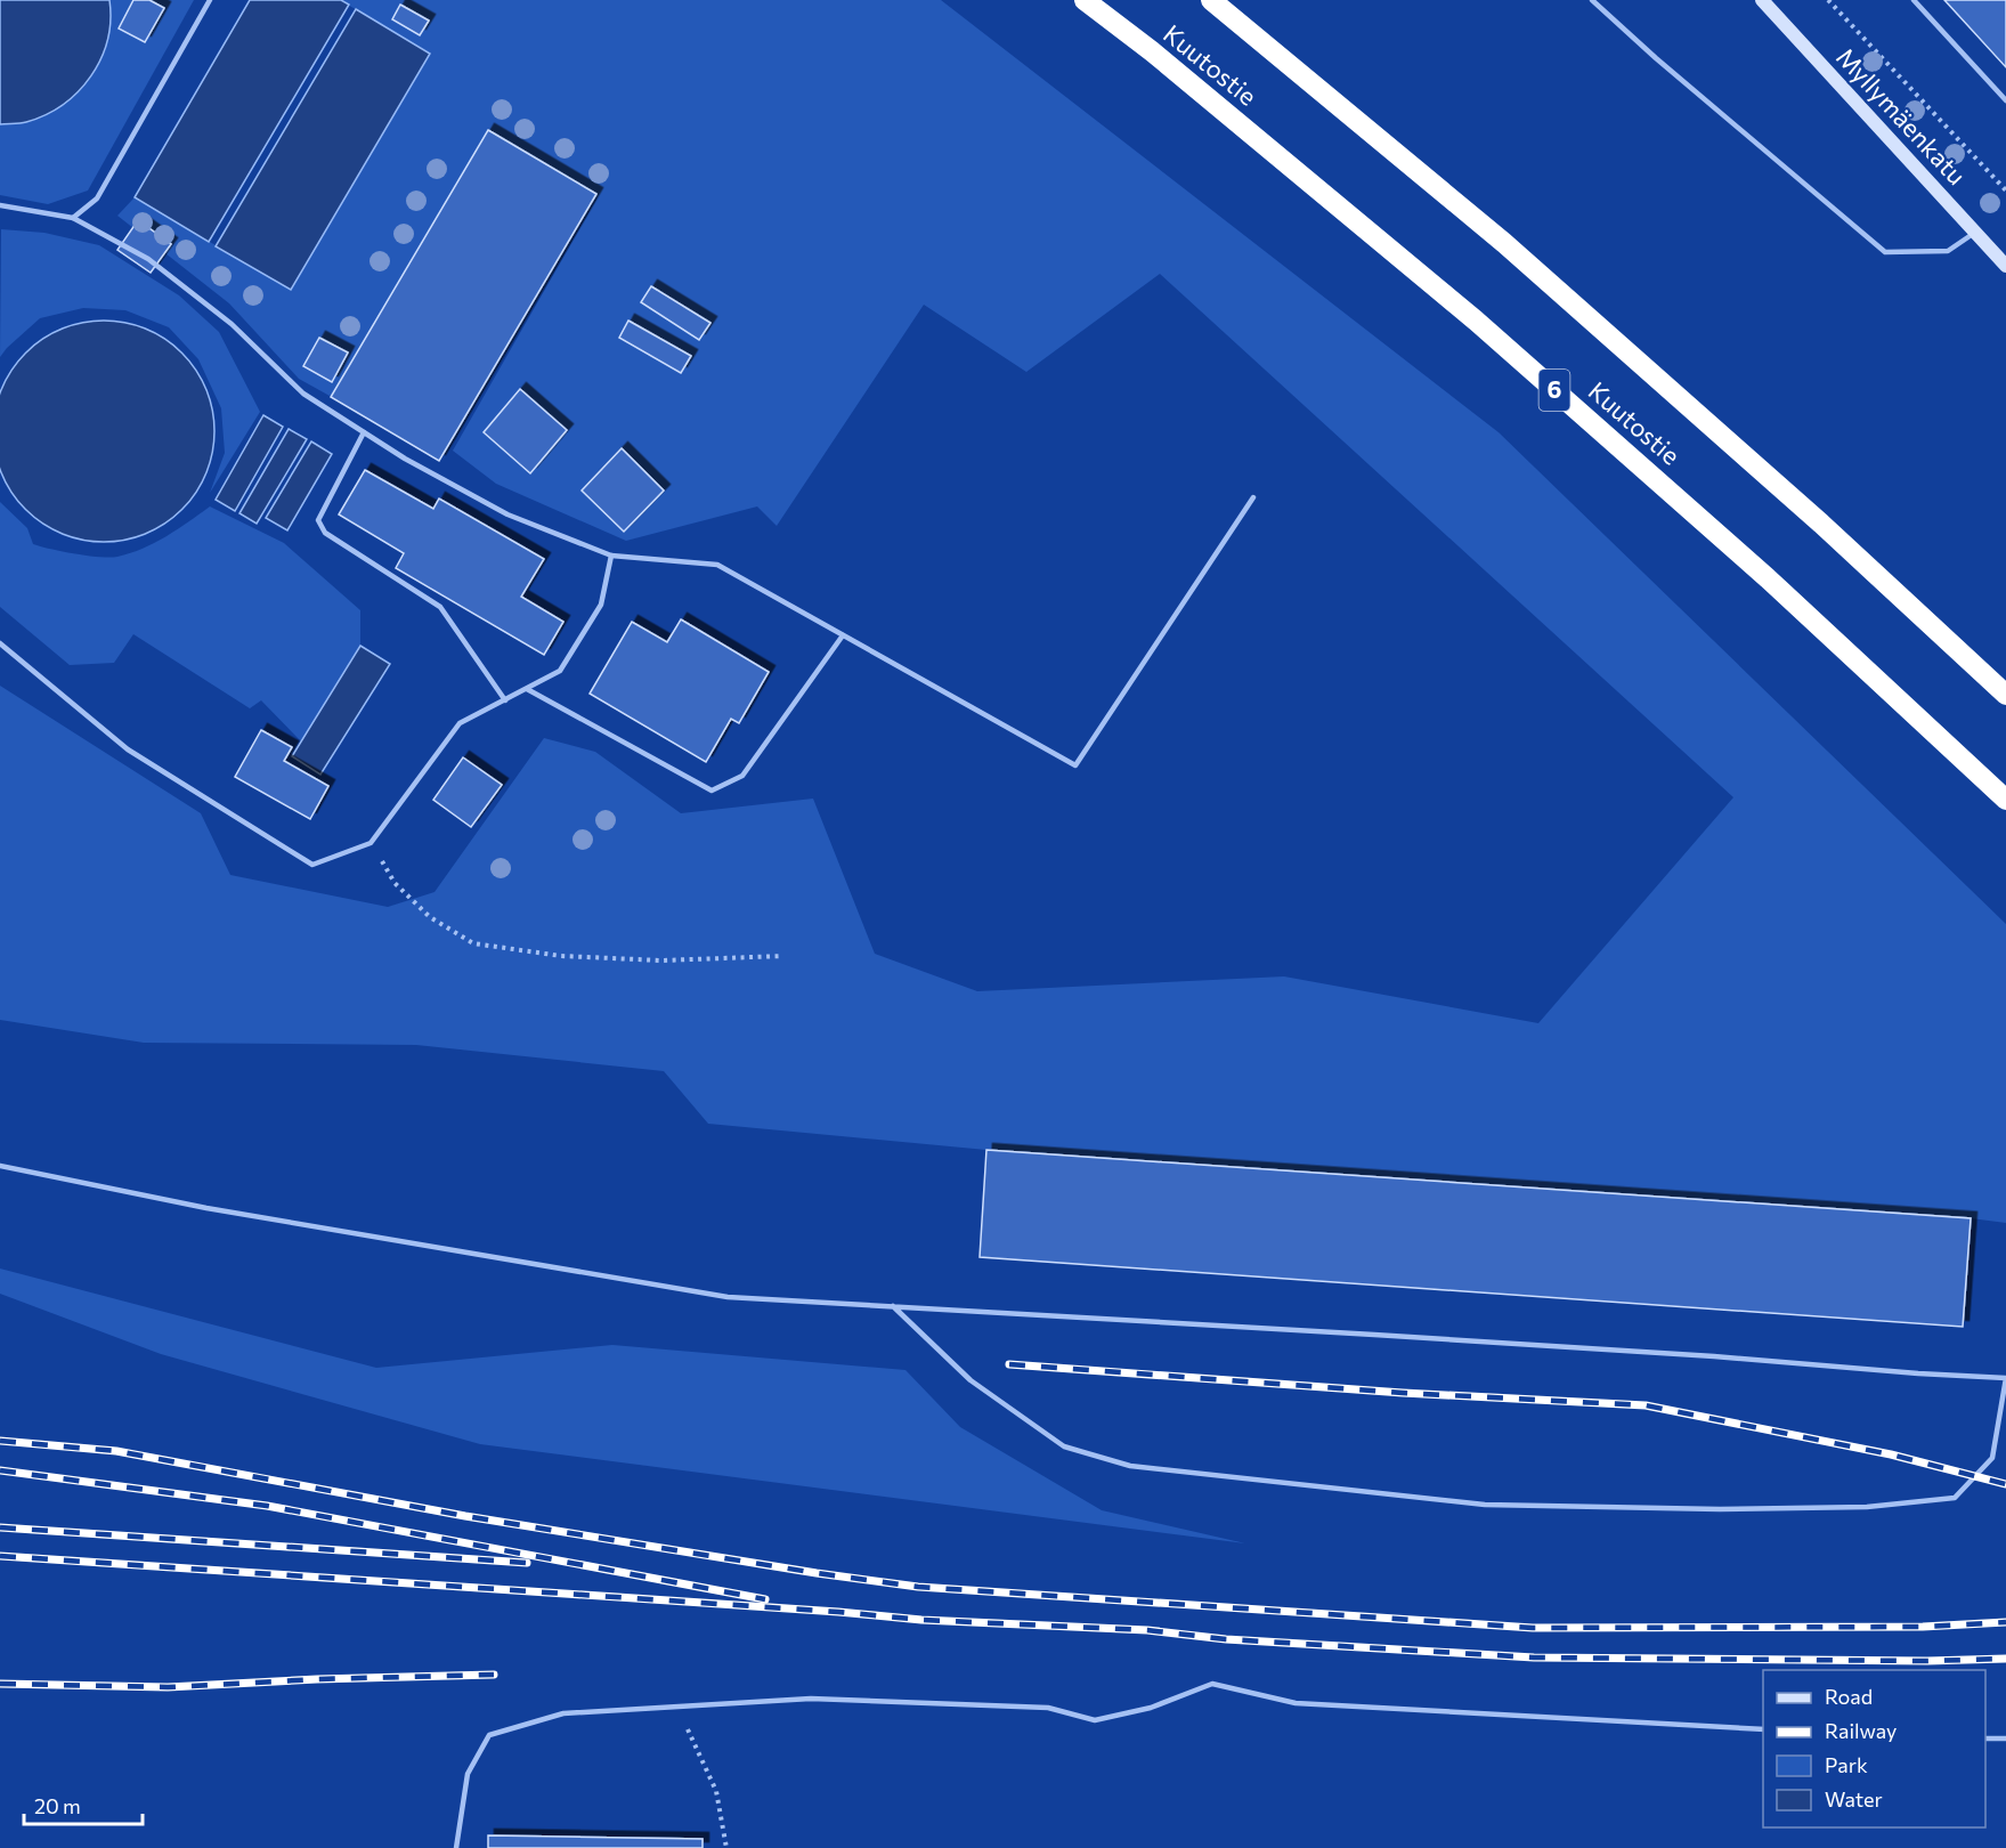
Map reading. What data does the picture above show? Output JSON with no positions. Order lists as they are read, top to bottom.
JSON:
{
  "streets": {
    "highway": ["Kuutostie", "6"],
    "main road": ["Myllymäenkatu"]
  },
  "legend": [
    "Road",
    "Railway",
    "Park",
    "Water"
  ],
  "scale_bar": "20 m"
}
